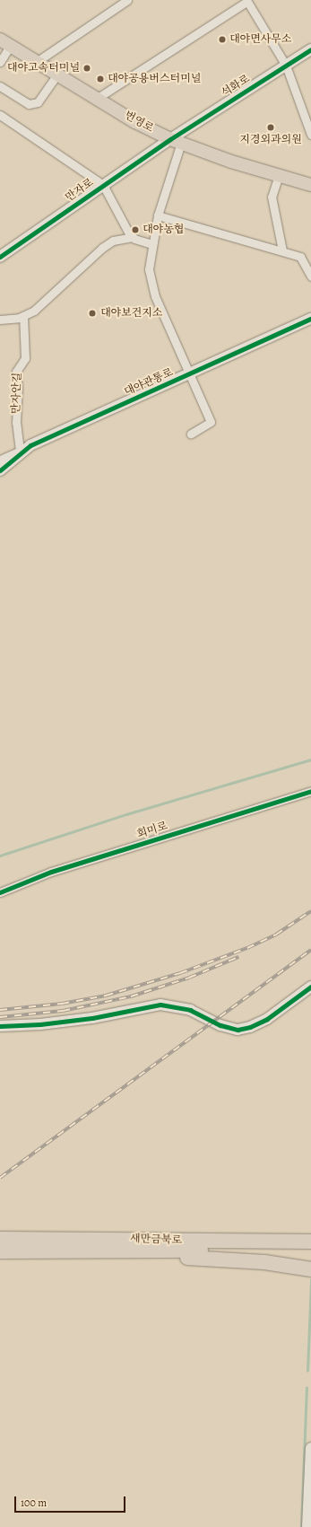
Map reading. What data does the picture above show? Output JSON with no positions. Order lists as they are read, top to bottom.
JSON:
{
  "streets": {
    "highway": ["새만금북로"],
    "main road": ["번영로"],
    "street": [
      "석화로",
      "만자로",
      "대야관통로",
      "만자안길",
      "회미로"
    ]
  },
  "crossings": [
    ["석화로", "번영로"],
    ["석화로", "만자로"],
    ["번영로", "만자로"]
  ],
  "places": [
    "대야면사무소",
    "대야고속터미널",
    "대야공용버스터미널",
    "지경외과의원",
    "대야농협",
    "대야보건지소"
  ],
  "scale_bar": "100 m"
}
